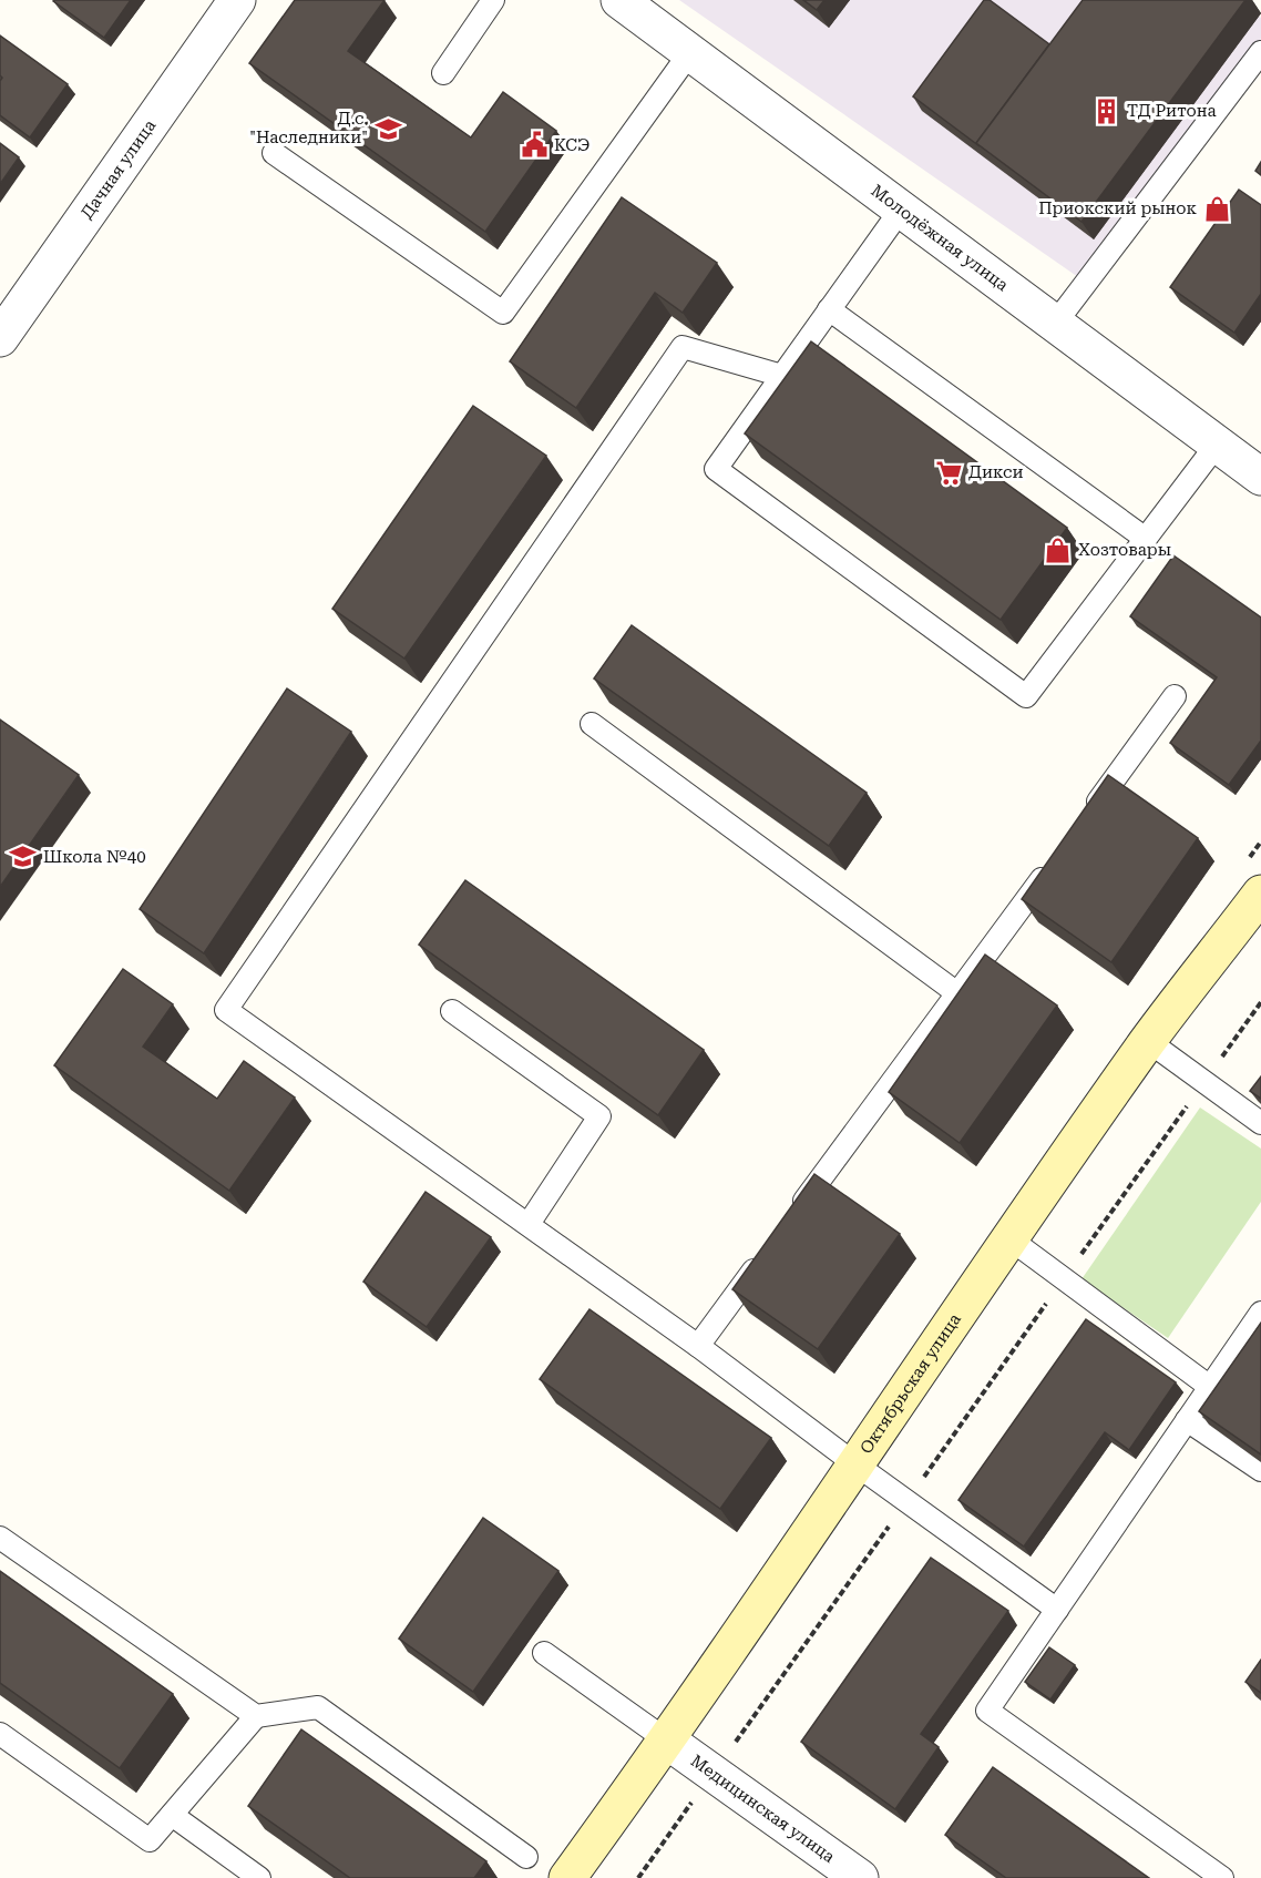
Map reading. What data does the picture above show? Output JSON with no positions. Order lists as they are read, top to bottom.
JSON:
{
  "streets": {
    "main road": ["Октябрьская улица"],
    "street": ["Дачная улица", "Молодёжная улица", "Медицинская улица"]
  },
  "crossings": [
    ["Октябрьская улица", "Медицинская улица"]
  ],
  "places": {
    "building": ["ТД Ритона"],
    "school or university": ["Д.с. \"Наследники\"", "Школа №40"],
    "public building": ["КСЭ"],
    "shop": ["Приокский рынок", "Хозтовары"],
    "supermarket": ["Дикси"]
  }
}
